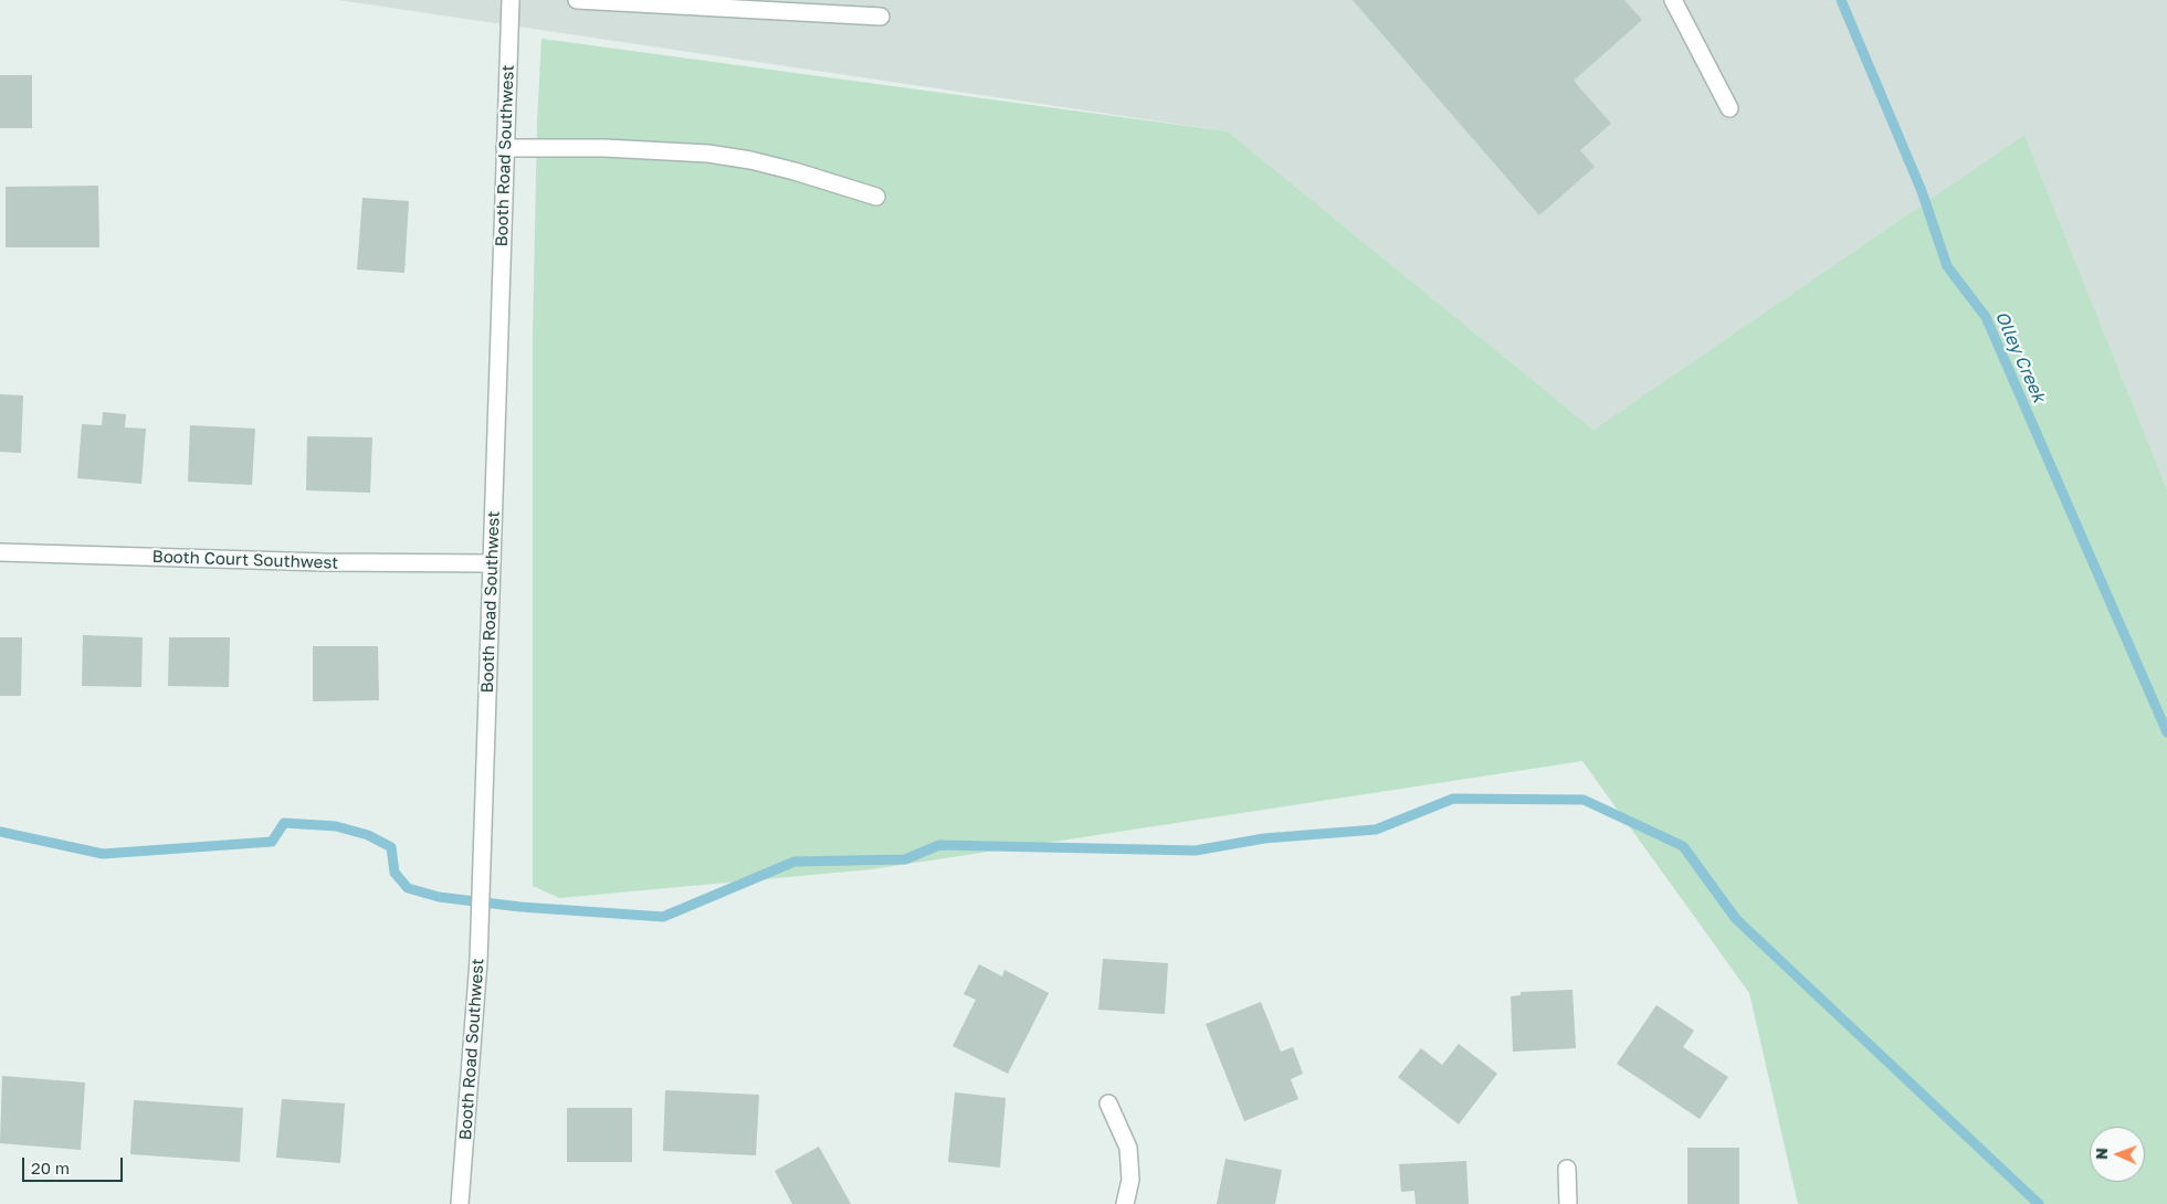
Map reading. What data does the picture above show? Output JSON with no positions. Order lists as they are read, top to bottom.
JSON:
{
  "streets": {
    "street": ["Booth Road Southwest", "Booth Court Southwest"]
  },
  "crossings": [
    ["Booth Road Southwest", "Booth Court Southwest"]
  ],
  "water": ["Olley Creek"],
  "scale_bar": "20 m",
  "north": "left"
}
